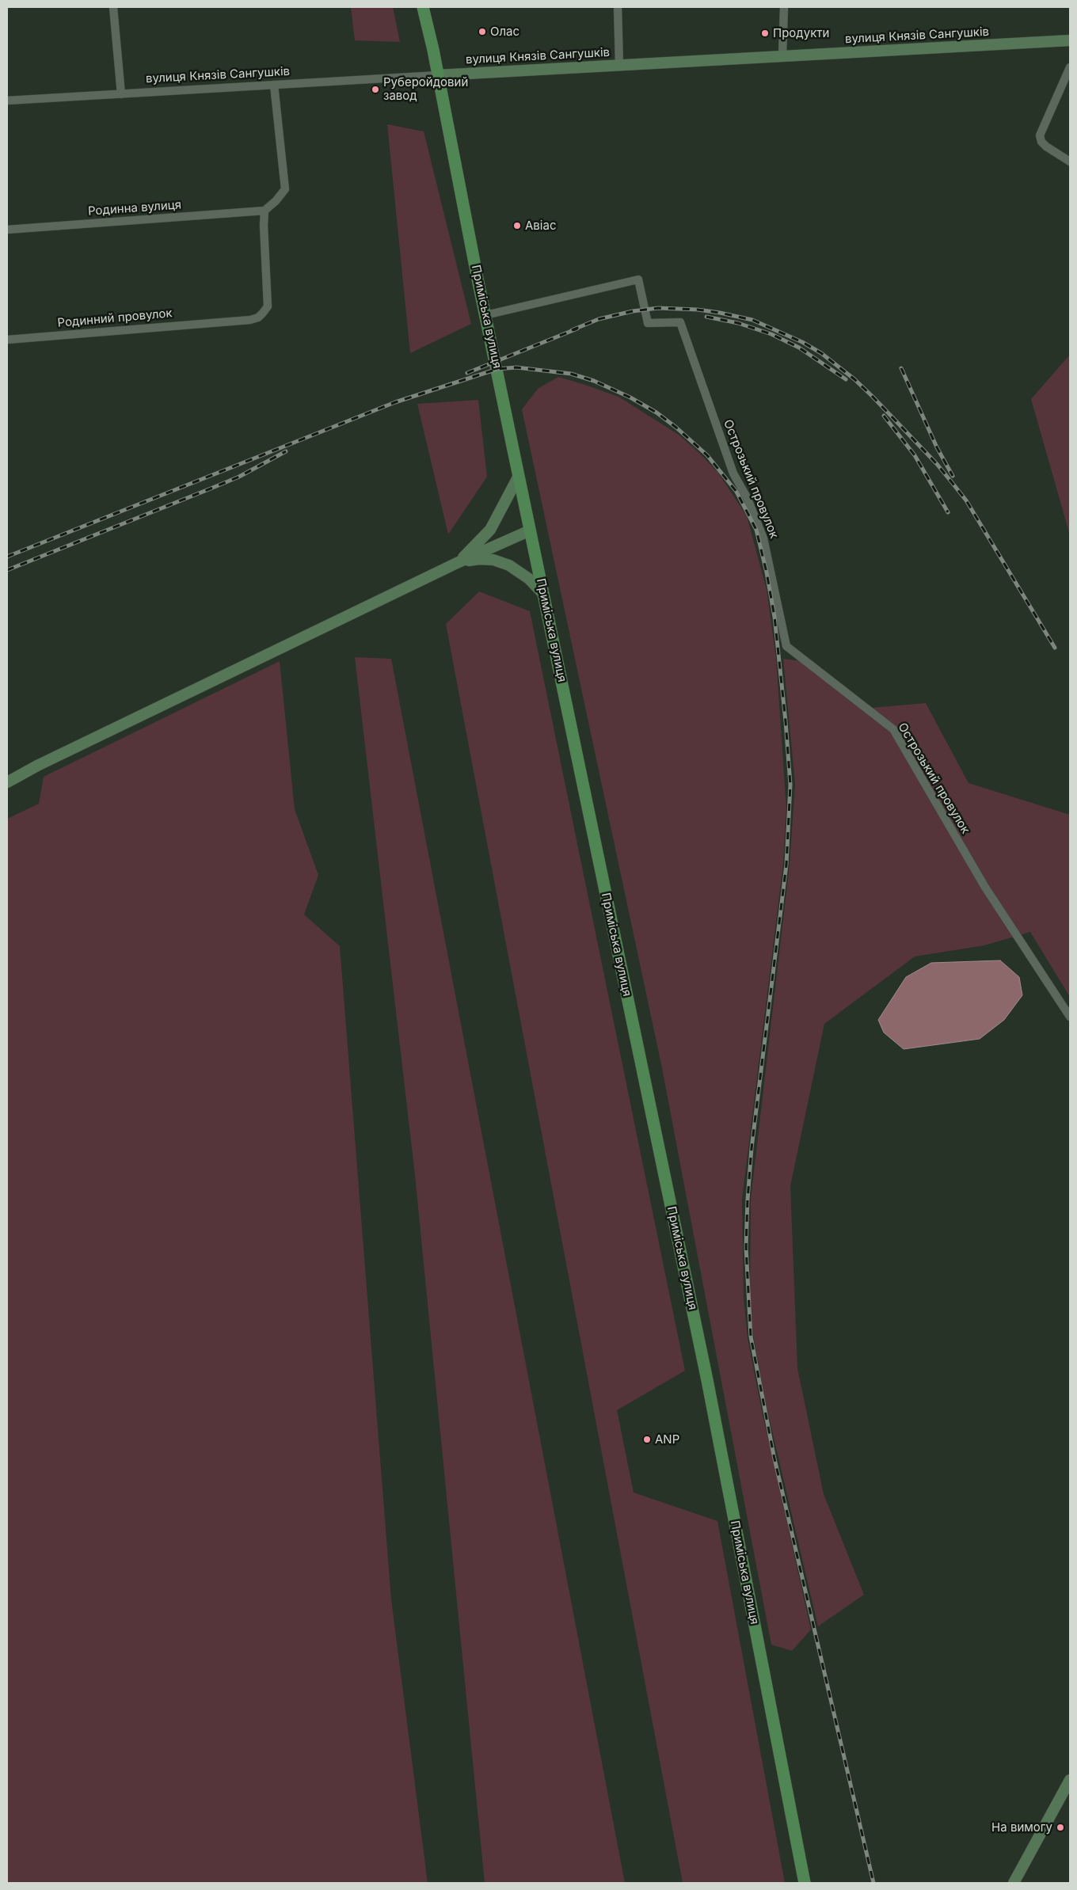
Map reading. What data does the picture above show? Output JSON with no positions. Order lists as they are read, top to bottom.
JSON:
{
  "streets": {
    "main road": ["вулиця Князів Сангушків", "Приміська вулиця"],
    "street": ["Родинна вулиця", "Родинний провулок", "Острозький провулок"]
  },
  "crossings": [
    ["вулиця Князів Сангушків", "Приміська вулиця"],
    ["Родинна вулиця", "Родинний провулок"],
    ["Приміська вулиця", "Острозький провулок"]
  ],
  "places": [
    "Олас",
    "Продукти",
    "Руберойдовий завод",
    "Авіас",
    "ANP",
    "На вимогу"
  ]
}
